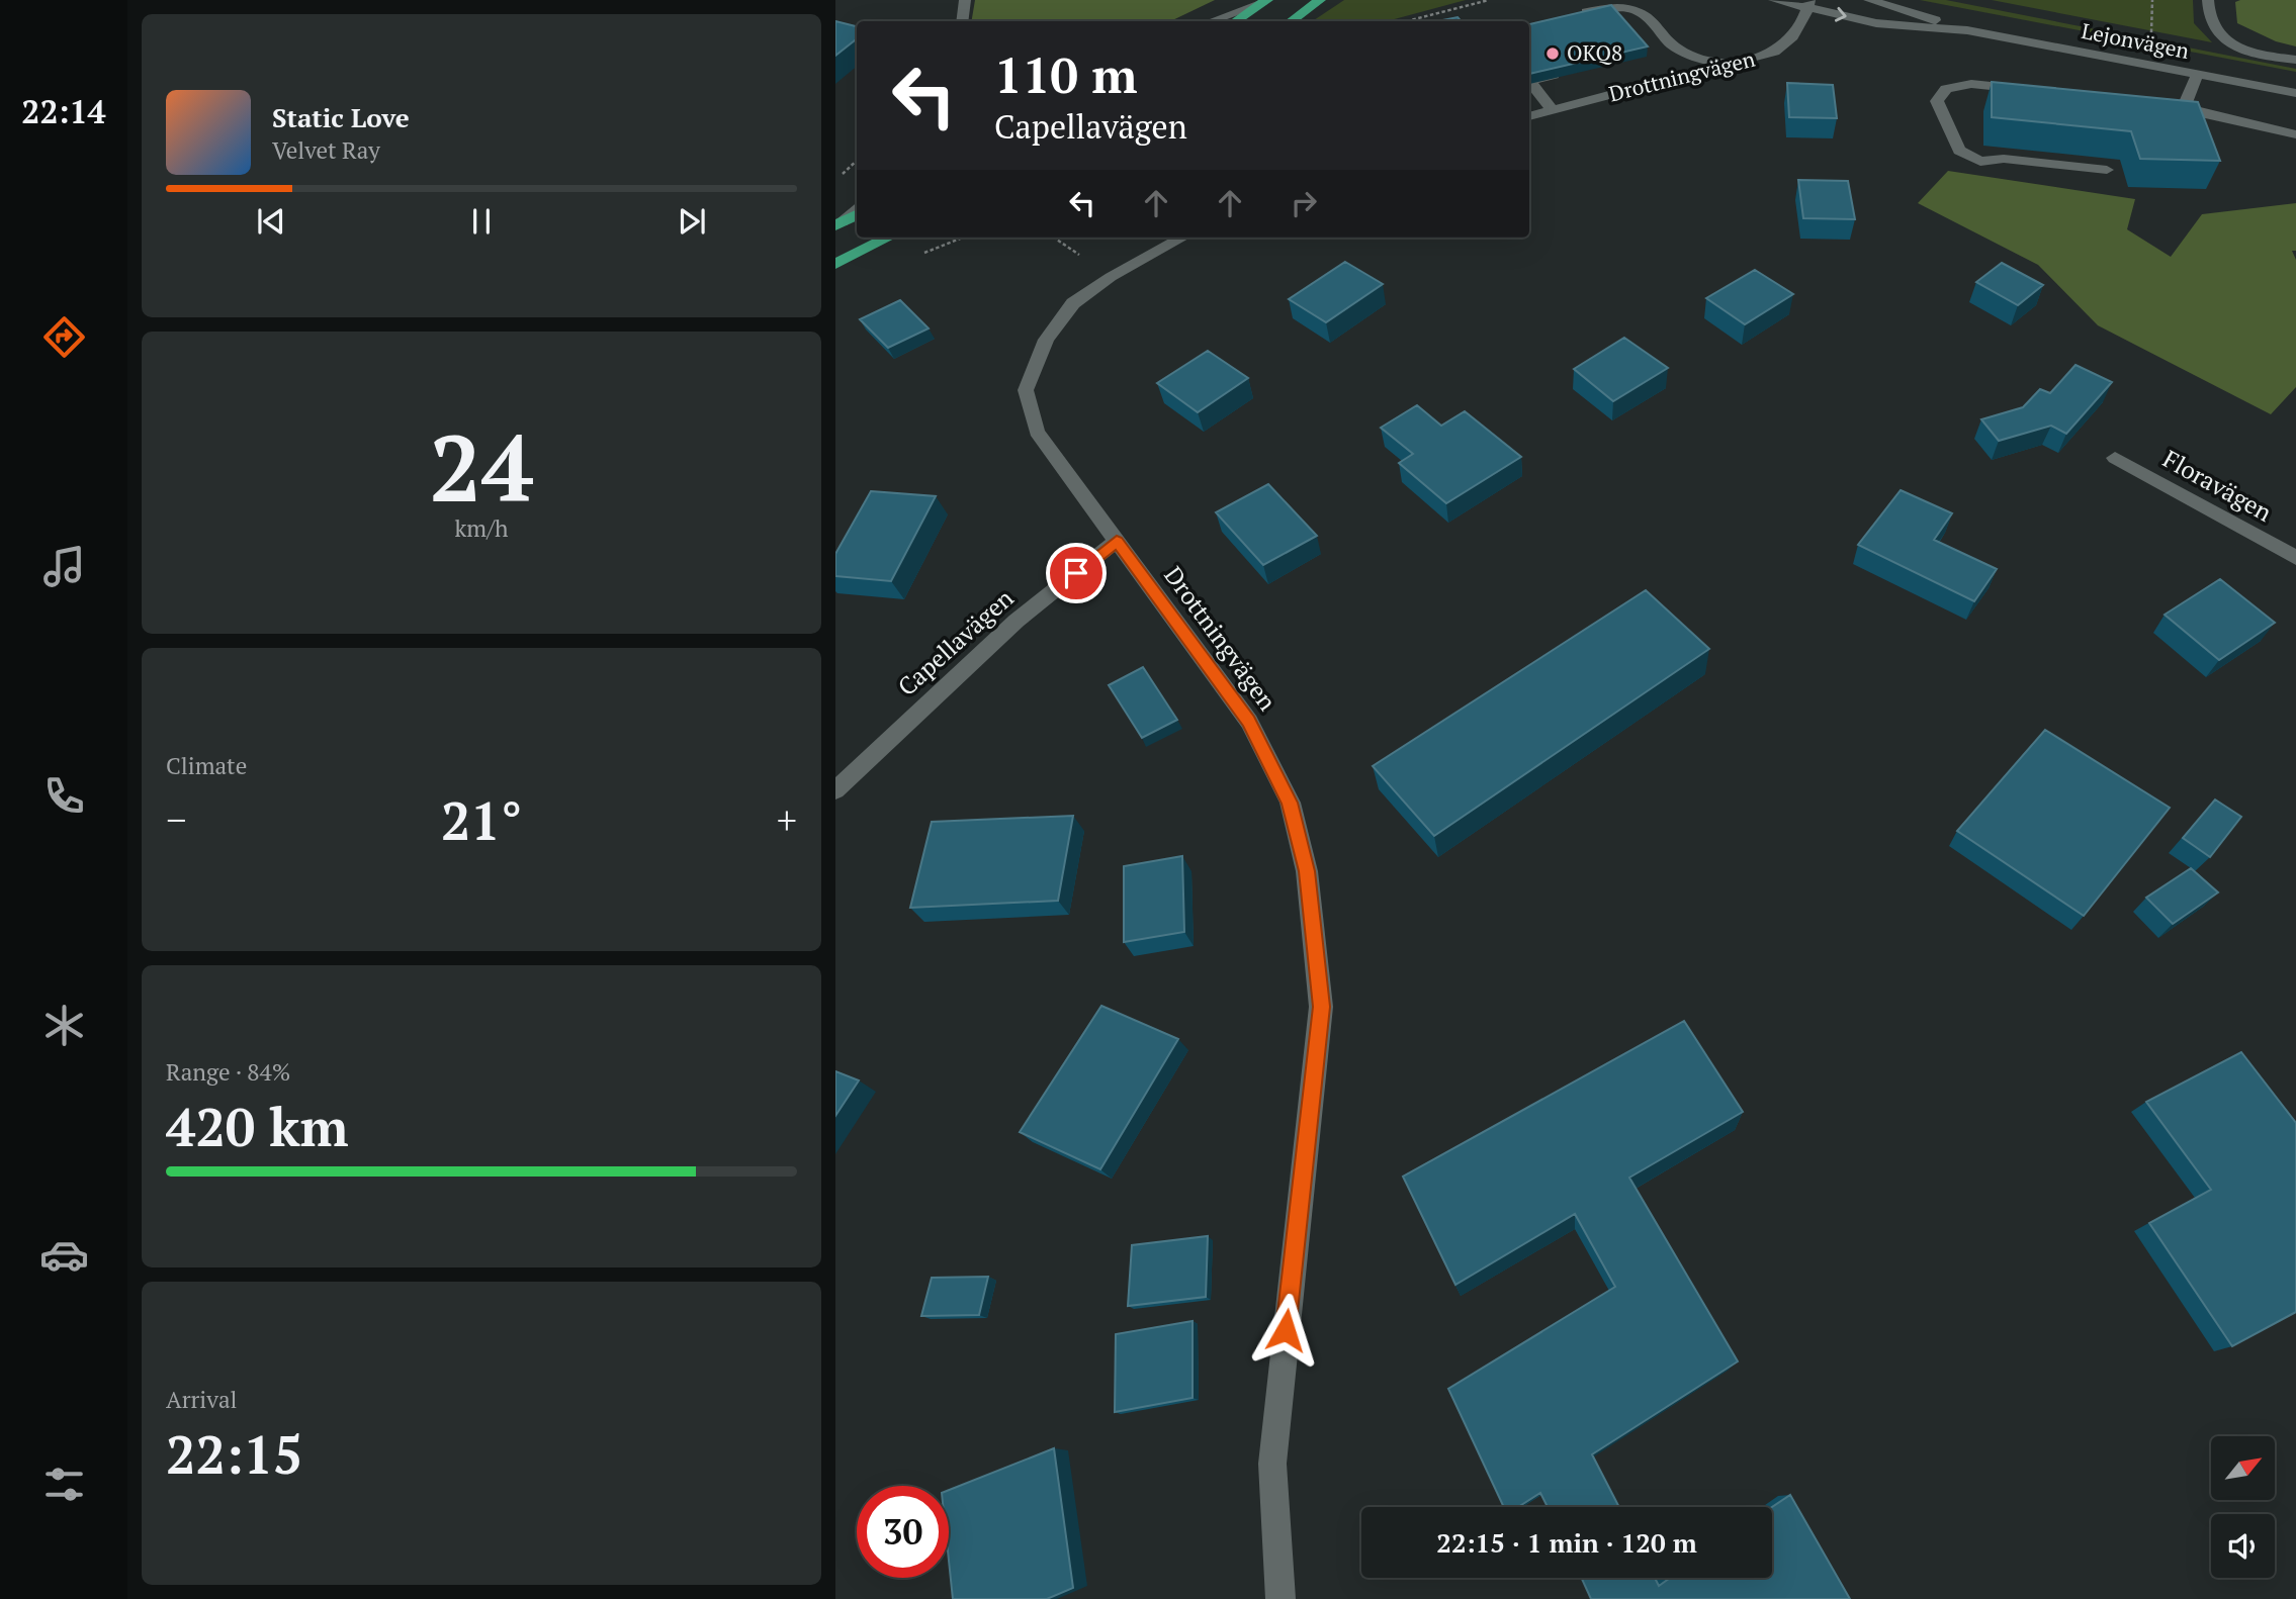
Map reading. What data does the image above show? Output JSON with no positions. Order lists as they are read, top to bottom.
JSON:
{
  "streets": {
    "street": [
      "Lejonvägen",
      "Drottningvägen",
      "Floravägen",
      "Capellavägen"
    ]
  },
  "crossings": [
    ["Lejonvägen", "Drottningvägen"],
    ["Drottningvägen", "Capellavägen"]
  ],
  "places": ["OKQ8"],
  "north": "top right",
  "page": {
    "tabs": "22:14",
    "turn": ["110 m", "Capellavägen"],
    "song": ["Static Love", "Velvet Ray"],
    "tile": [
      ["24", "km/h"],
      "Climate",
      ["Range · 84%", "420 km"],
      ["Arrival", "22:15"]
    ],
    "heat": ["−", "21°", "+"],
    "limit": "30",
    "trip": "22:15 · 1 min · 120 m"
  }
}
